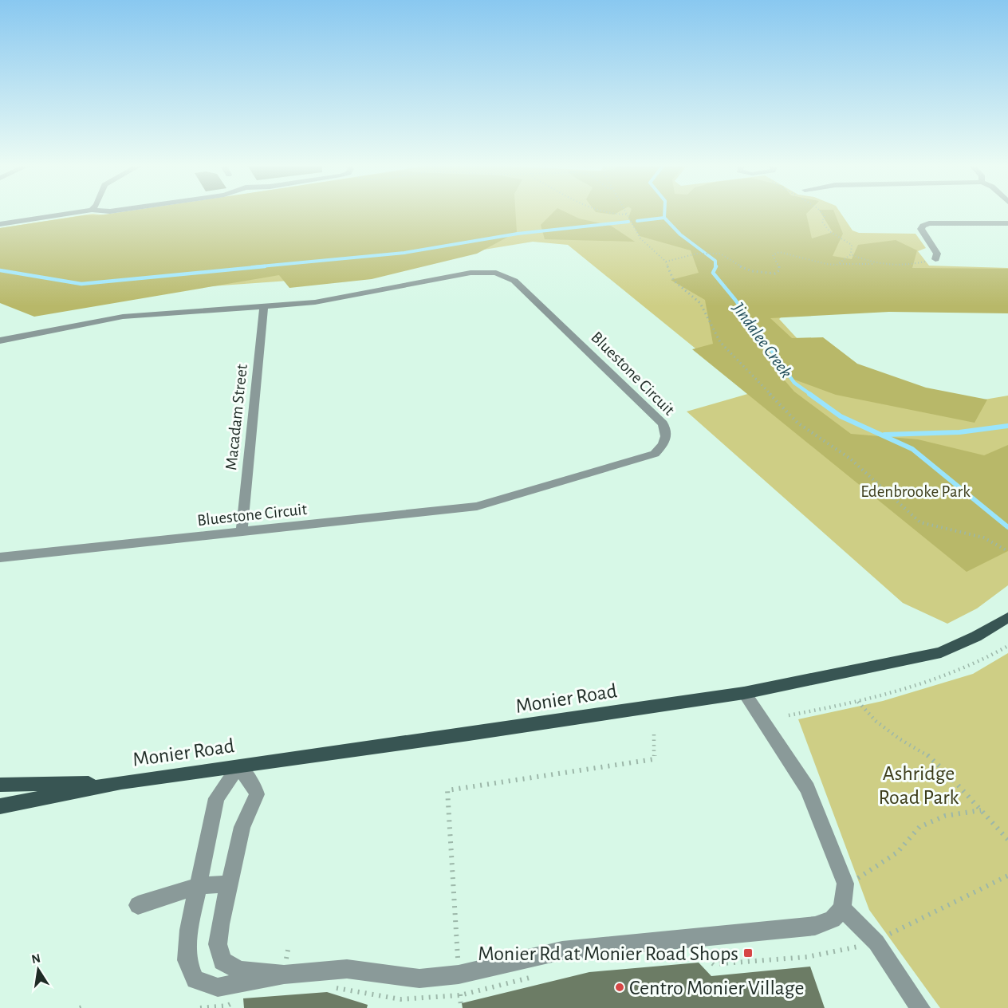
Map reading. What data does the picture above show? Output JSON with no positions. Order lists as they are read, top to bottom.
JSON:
{
  "streets": {
    "main road": ["Monier Road"],
    "street": ["Bluestone Circuit", "Macadam Street"]
  },
  "crossings": [
    ["Bluestone Circuit", "Macadam Street"]
  ],
  "water": ["Jindalee Creek"],
  "parks": ["Edenbrooke Park", "Ashridge Road Park"],
  "places": {
    "transit": ["Monier Rd at Monier Road Shops"],
    "other": ["Centro Monier Village"]
  },
  "north": "top"
}
